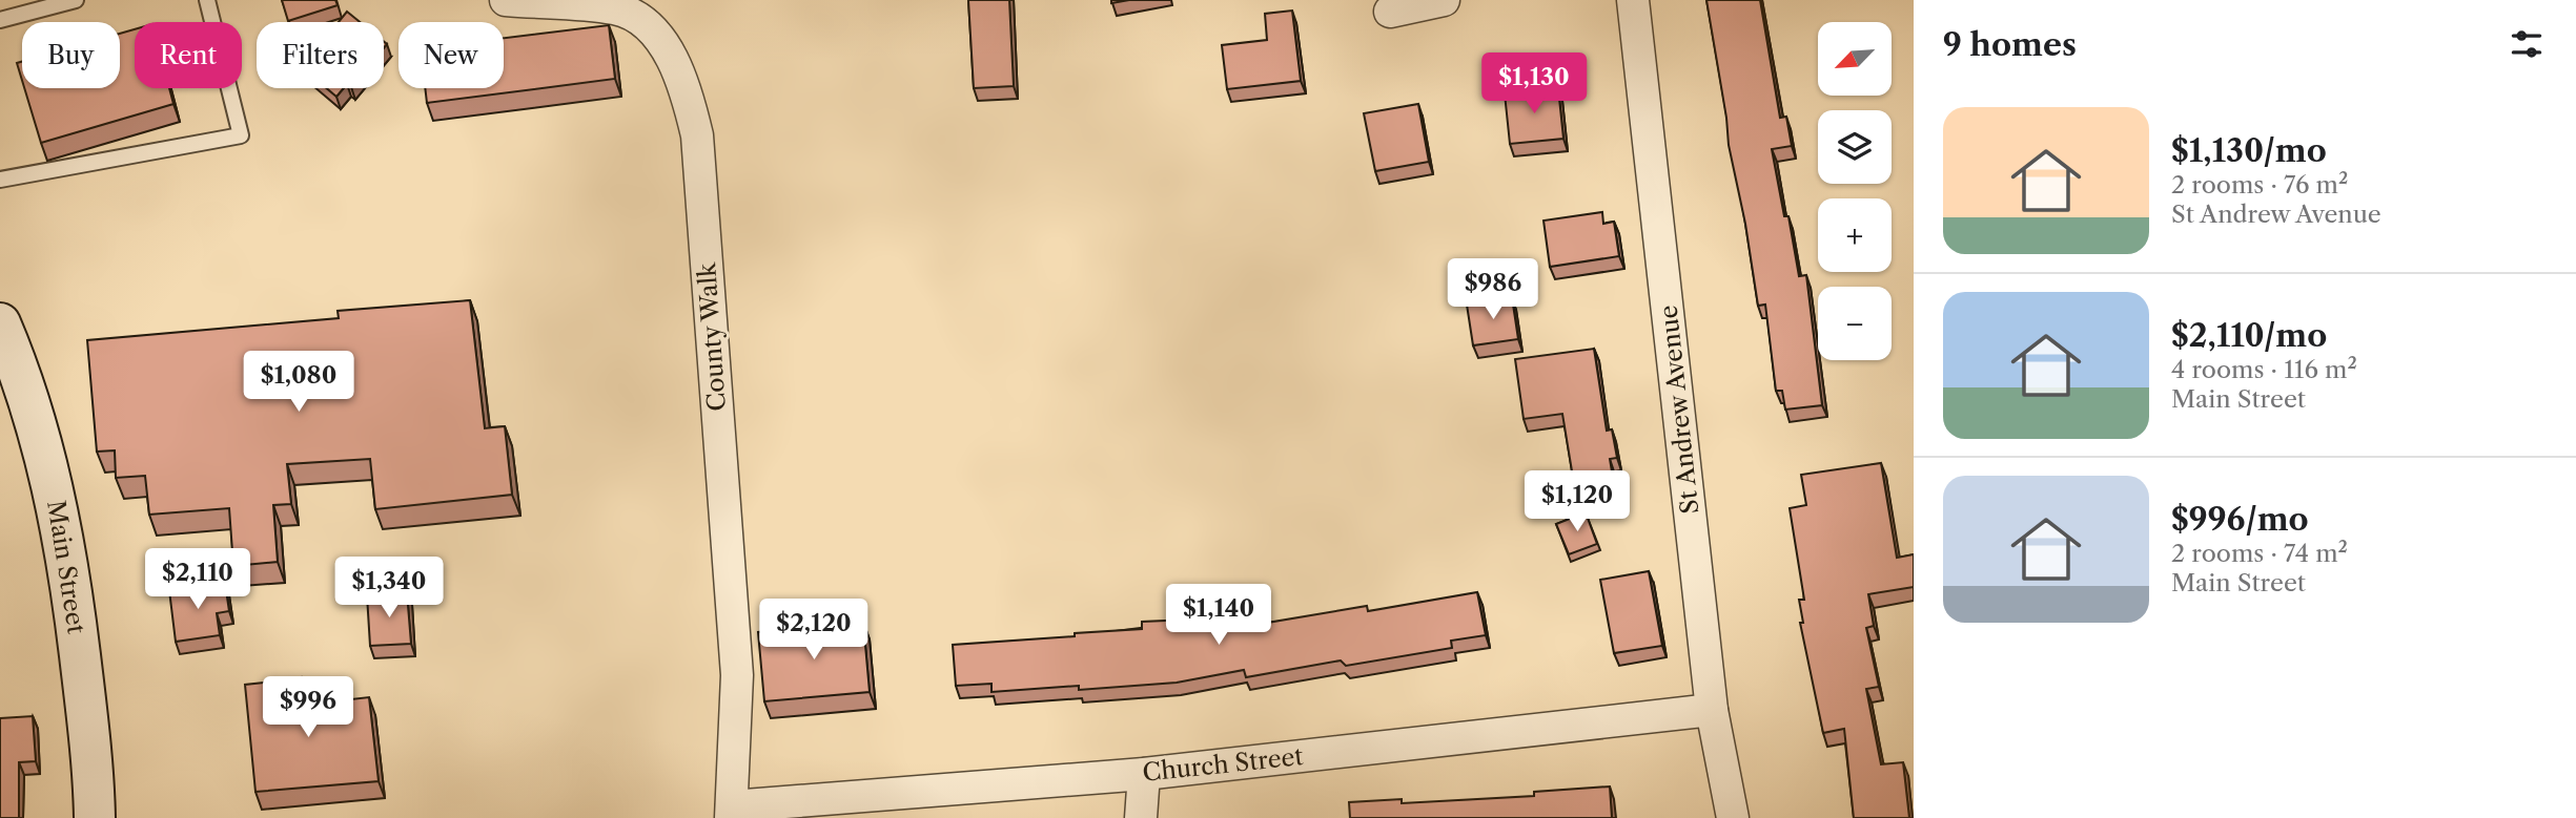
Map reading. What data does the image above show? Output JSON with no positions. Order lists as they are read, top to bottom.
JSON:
{
  "streets": {
    "main road": ["Main Street"],
    "street": ["County Walk", "St Andrew Avenue", "Church Street"]
  },
  "crossings": [
    ["County Walk", "Church Street"],
    ["St Andrew Avenue", "Church Street"]
  ],
  "north": "bottom left",
  "page": {
    "heading": "9 homes",
    "map_buttons": ["+", "−"],
    "chip": [
      "Buy",
      "Rent",
      "Filters",
      "New"
    ],
    "price": [
      "$1,130",
      "$986",
      "$1,080",
      "$1,120",
      "$2,110",
      "$1,340",
      "$1,140",
      "$2,120",
      "$996"
    ],
    "list": [
      {
        "name": "$1,130/mo",
        "note": "2 rooms · 76 m² · St Andrew Avenue"
      },
      {
        "name": "$2,110/mo",
        "note": "4 rooms · 116 m² · Main Street"
      },
      {
        "name": "$996/mo",
        "note": "2 rooms · 74 m² · Main Street"
      }
    ]
  }
}
